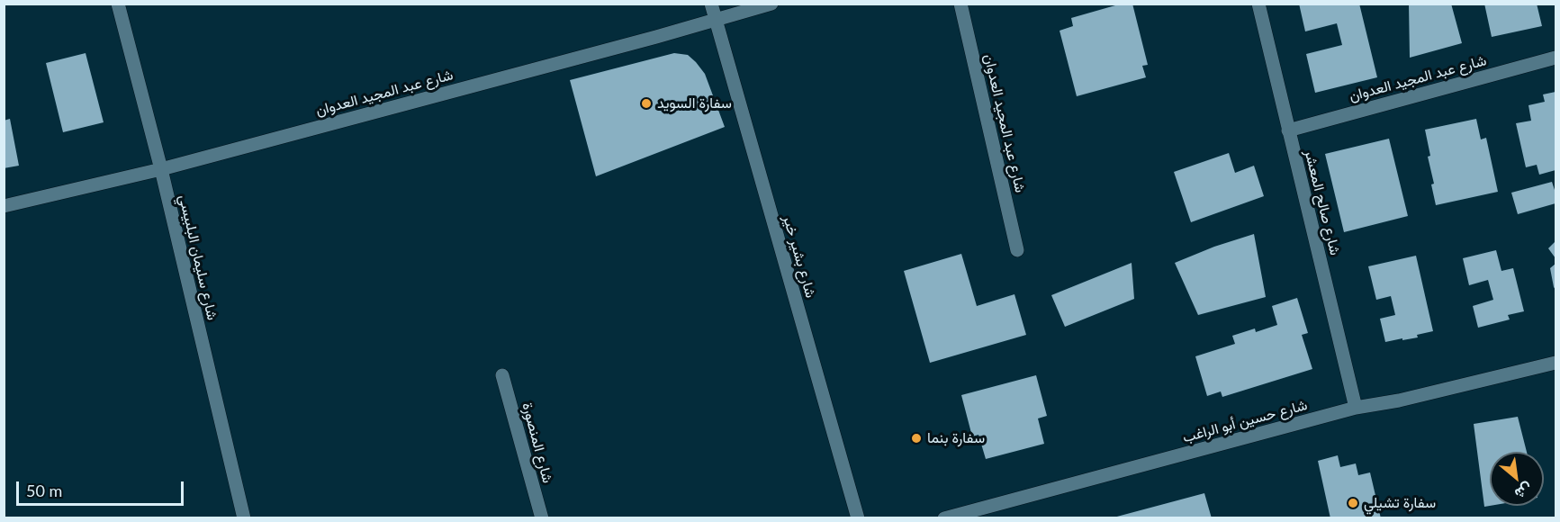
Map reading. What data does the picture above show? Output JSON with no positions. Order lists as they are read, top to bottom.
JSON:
{
  "streets": {
    "street": [
      "شارع عبد المجيد العدوان",
      "شارع صالح المعشر",
      "شارع بشير خير",
      "شارع سليمان البلبيسي",
      "شارع حسين أبو الراغب",
      "شارع المنصورة"
    ]
  },
  "crossings": [
    ["شارع عبد المجيد العدوان", "شارع صالح المعشر"],
    ["شارع عبد المجيد العدوان", "شارع بشير خير"],
    ["شارع عبد المجيد العدوان", "شارع سليمان البلبيسي"],
    ["شارع صالح المعشر", "شارع حسين أبو الراغب"]
  ],
  "places": ["سفارة السويد", "سفارة بنما", "سفارة تشيلي"],
  "scale_bar": "50 m",
  "north": "bottom right"
}
